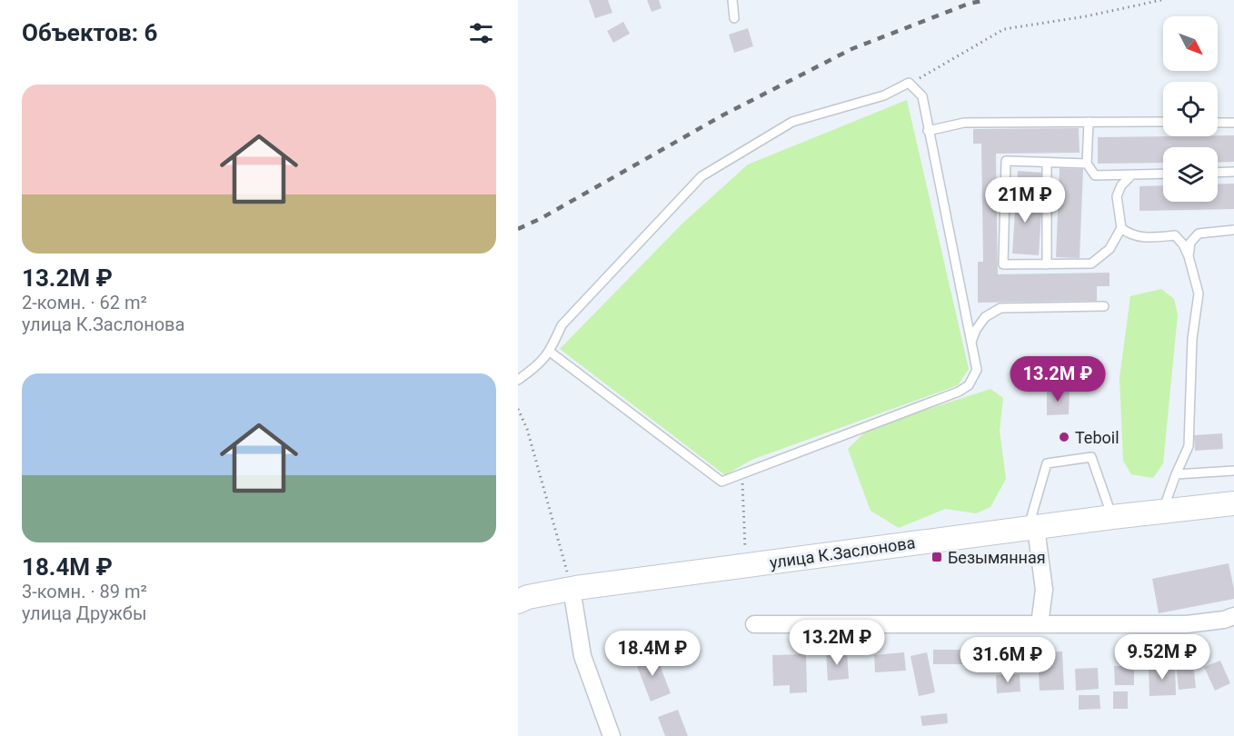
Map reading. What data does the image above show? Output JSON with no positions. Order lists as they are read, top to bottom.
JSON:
{
  "streets": {
    "street": ["улица К.Заслонова"]
  },
  "places": {
    "other": ["Teboil"],
    "transit": ["Безымянная"]
  },
  "north": "bottom right",
  "page": {
    "heading": "Объектов: 6",
    "list": [
      {
        "name": "13.2M ₽",
        "note": "2-комн. · 62 m² · улица К.Заслонова"
      },
      {
        "name": "18.4M ₽",
        "note": "3-комн. · 89 m² · улица Дружбы"
      }
    ],
    "price": [
      "21M ₽",
      "13.2M ₽",
      "13.2M ₽",
      "18.4M ₽",
      "9.52M ₽",
      "31.6M ₽"
    ]
  }
}
